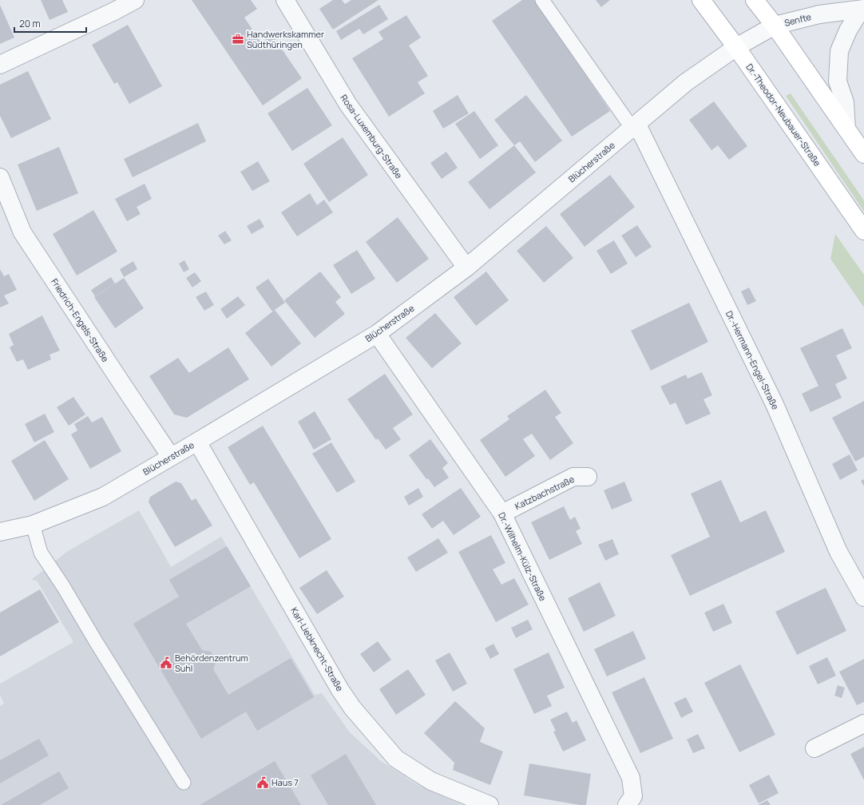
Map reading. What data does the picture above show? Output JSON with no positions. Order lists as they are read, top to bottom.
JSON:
{
  "streets": {
    "main road": ["Dr.-Theodor-Neubauer-Straße"],
    "street": [
      "Senfte",
      "Rosa-Luxemburg-Straße",
      "Blücherstraße",
      "Friedrich-Engels-Straße",
      "Dr.-Hermann-Engel-Straße",
      "Katzbachstraße",
      "Dr.-Wilhelm-Külz-Straße",
      "Karl-Liebknecht-Straße"
    ]
  },
  "crossings": [
    ["Senfte", "Dr.-Theodor-Neubauer-Straße"],
    ["Senfte", "Blücherstraße"],
    ["Dr.-Theodor-Neubauer-Straße", "Blücherstraße"],
    ["Rosa-Luxemburg-Straße", "Blücherstraße"],
    ["Blücherstraße", "Friedrich-Engels-Straße"],
    ["Blücherstraße", "Dr.-Hermann-Engel-Straße"],
    ["Blücherstraße", "Dr.-Wilhelm-Külz-Straße"],
    ["Blücherstraße", "Karl-Liebknecht-Straße"],
    ["Katzbachstraße", "Dr.-Wilhelm-Külz-Straße"]
  ],
  "places": {
    "office": ["Handwerkskammer Südthüringen"],
    "public building": ["Behördenzentrum Suhl", "Haus 7"]
  },
  "scale_bar": "20 m"
}
